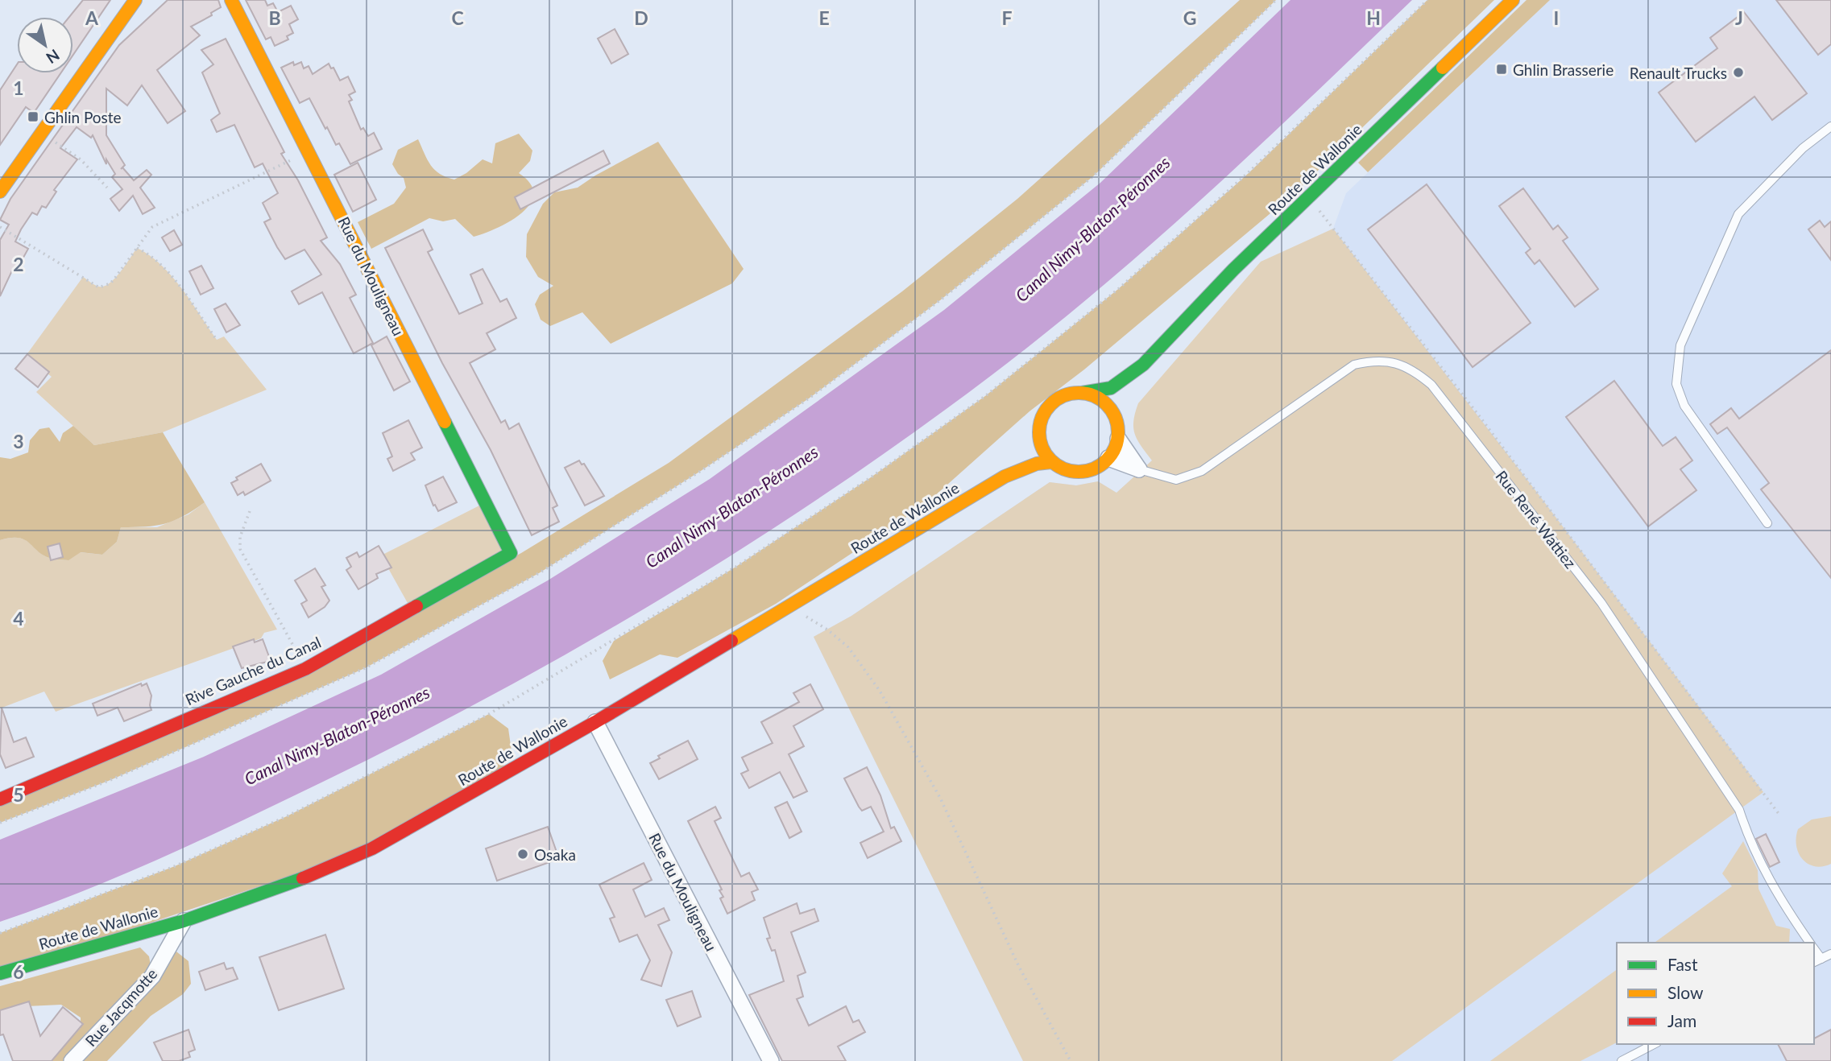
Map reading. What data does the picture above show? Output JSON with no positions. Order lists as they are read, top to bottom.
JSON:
{
  "streets": {
    "main road": ["Route de Wallonie", "Rue du Mouligneau", "Rive Gauche du Canal"],
    "street": ["Rue Jacqmotte"],
    "lane": ["Rue René Wattiez"]
  },
  "crossings": [
    ["Route de Wallonie", "Rue du Mouligneau"],
    ["Route de Wallonie", "Rue Jacqmotte"],
    ["Rue du Mouligneau", "Rive Gauche du Canal"]
  ],
  "water": ["Canal Nimy-Blaton-Péronnes"],
  "places": {
    "transit": ["Ghlin Brasserie", "Ghlin Poste"],
    "other": ["Renault Trucks", "Osaka"]
  },
  "legend": ["Fast", "Slow", "Jam"],
  "north": "bottom right",
  "grid": {
    "columns": [
      "A",
      "B",
      "C",
      "D",
      "E",
      "F",
      "G",
      "H",
      "I",
      "J"
    ],
    "rows": [
      "1",
      "2",
      "3",
      "4",
      "5",
      "6"
    ]
  }
}
